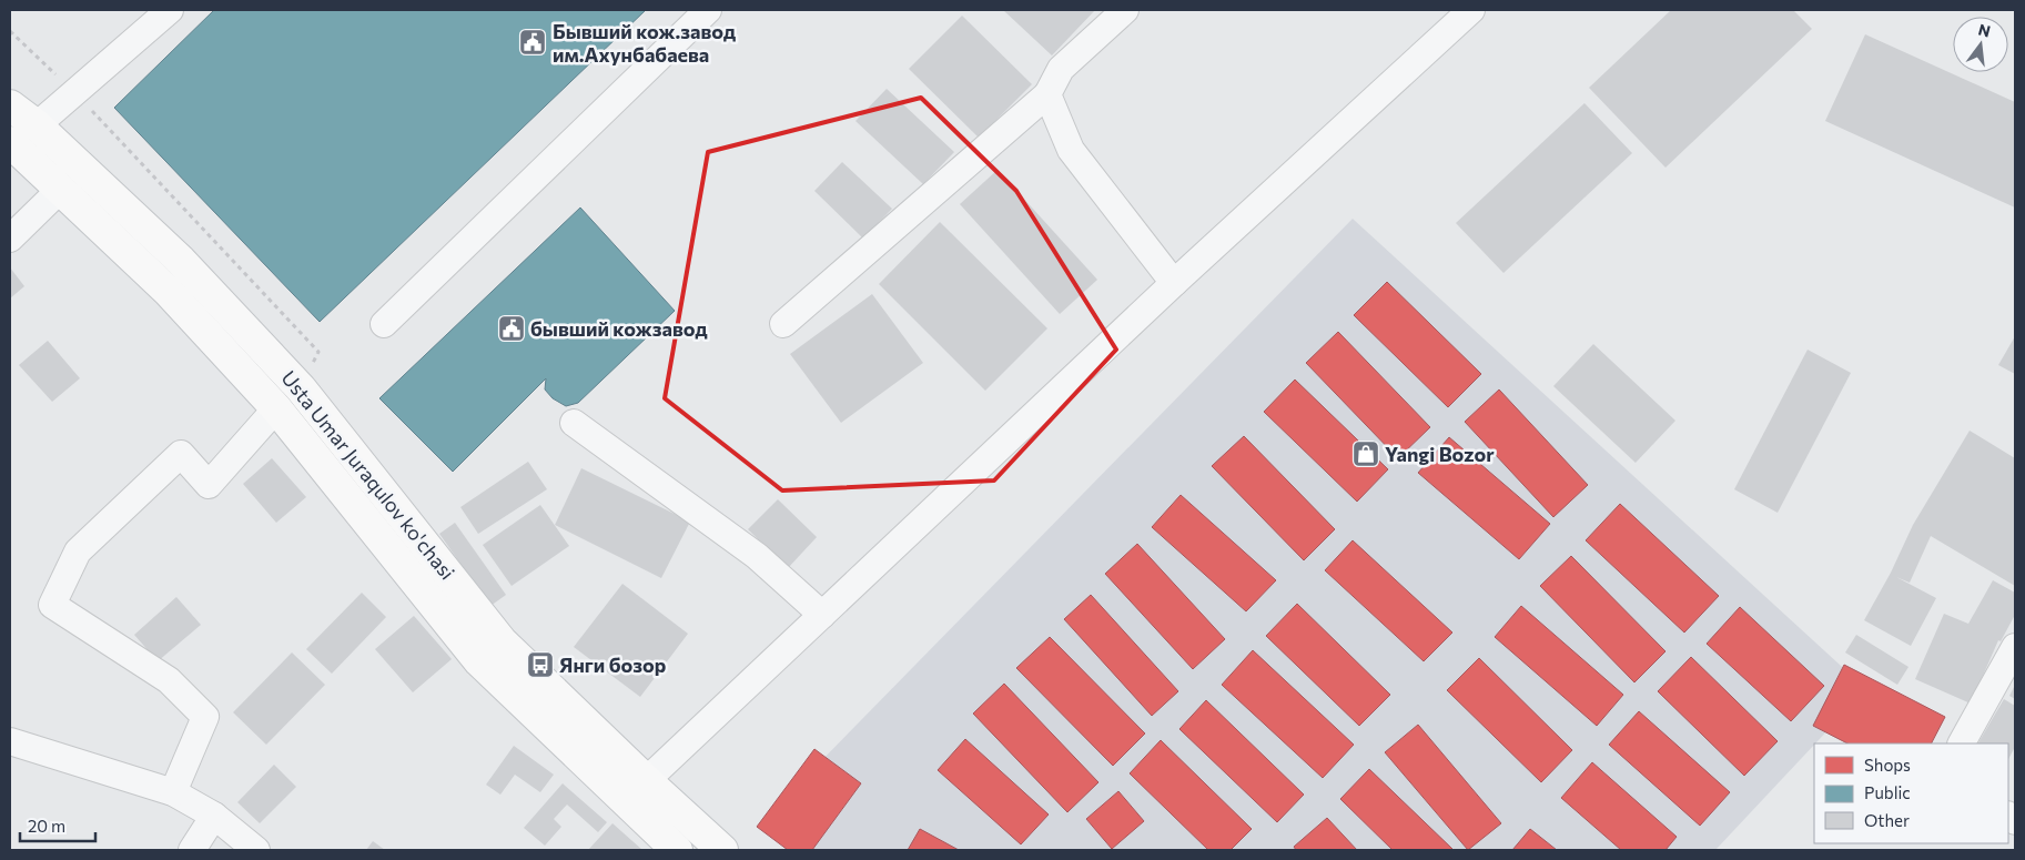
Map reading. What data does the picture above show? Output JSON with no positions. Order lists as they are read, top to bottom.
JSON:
{
  "streets": {
    "main road": ["Usta Umar Juraqulov ko'chasi"]
  },
  "places": {
    "public building": ["Бывший кож.завод им.Ахунбабаева", "бывший кожзавод"],
    "shop": ["Yangi Bozor"],
    "bus stop": ["Янги бозор"]
  },
  "legend": ["Shops", "Public", "Other"],
  "scale_bar": "20 m",
  "north": "top"
}
